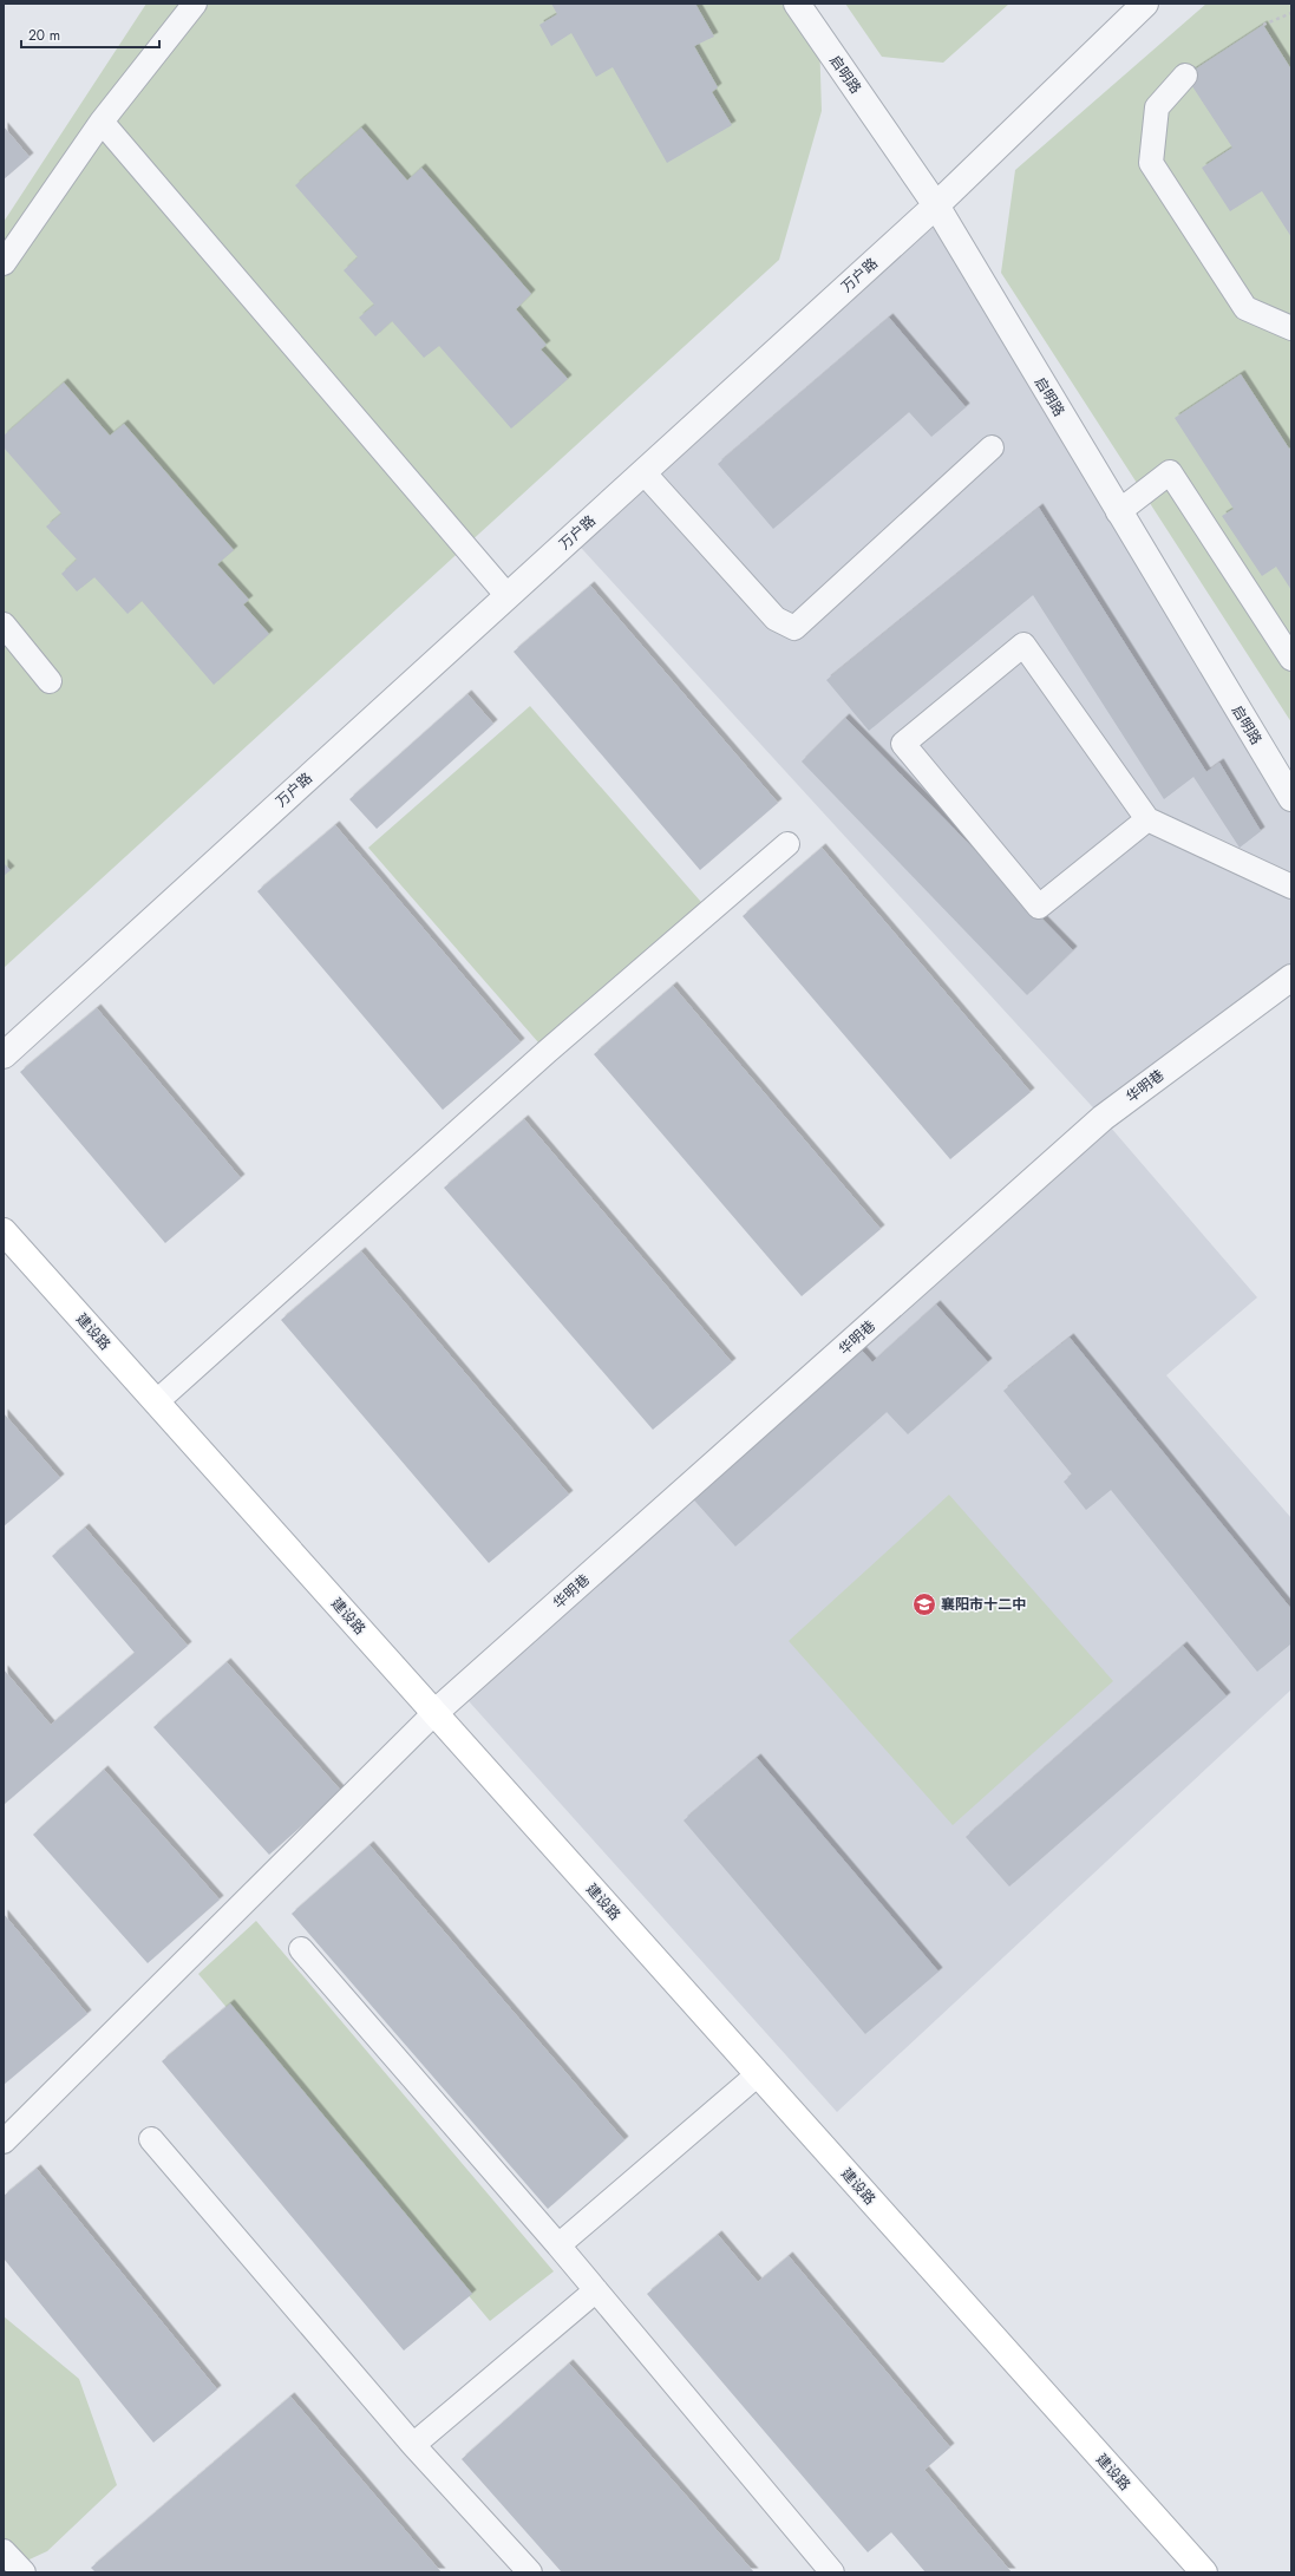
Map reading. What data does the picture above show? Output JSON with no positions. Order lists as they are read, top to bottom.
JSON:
{
  "streets": {
    "street": [
      "启明路",
      "万户路",
      "华明巷",
      "建设路"
    ]
  },
  "crossings": [
    ["启明路", "万户路"],
    ["华明巷", "建设路"]
  ],
  "places": {
    "school or university": ["襄阳市十二中"]
  },
  "scale_bar": "20 m"
}
